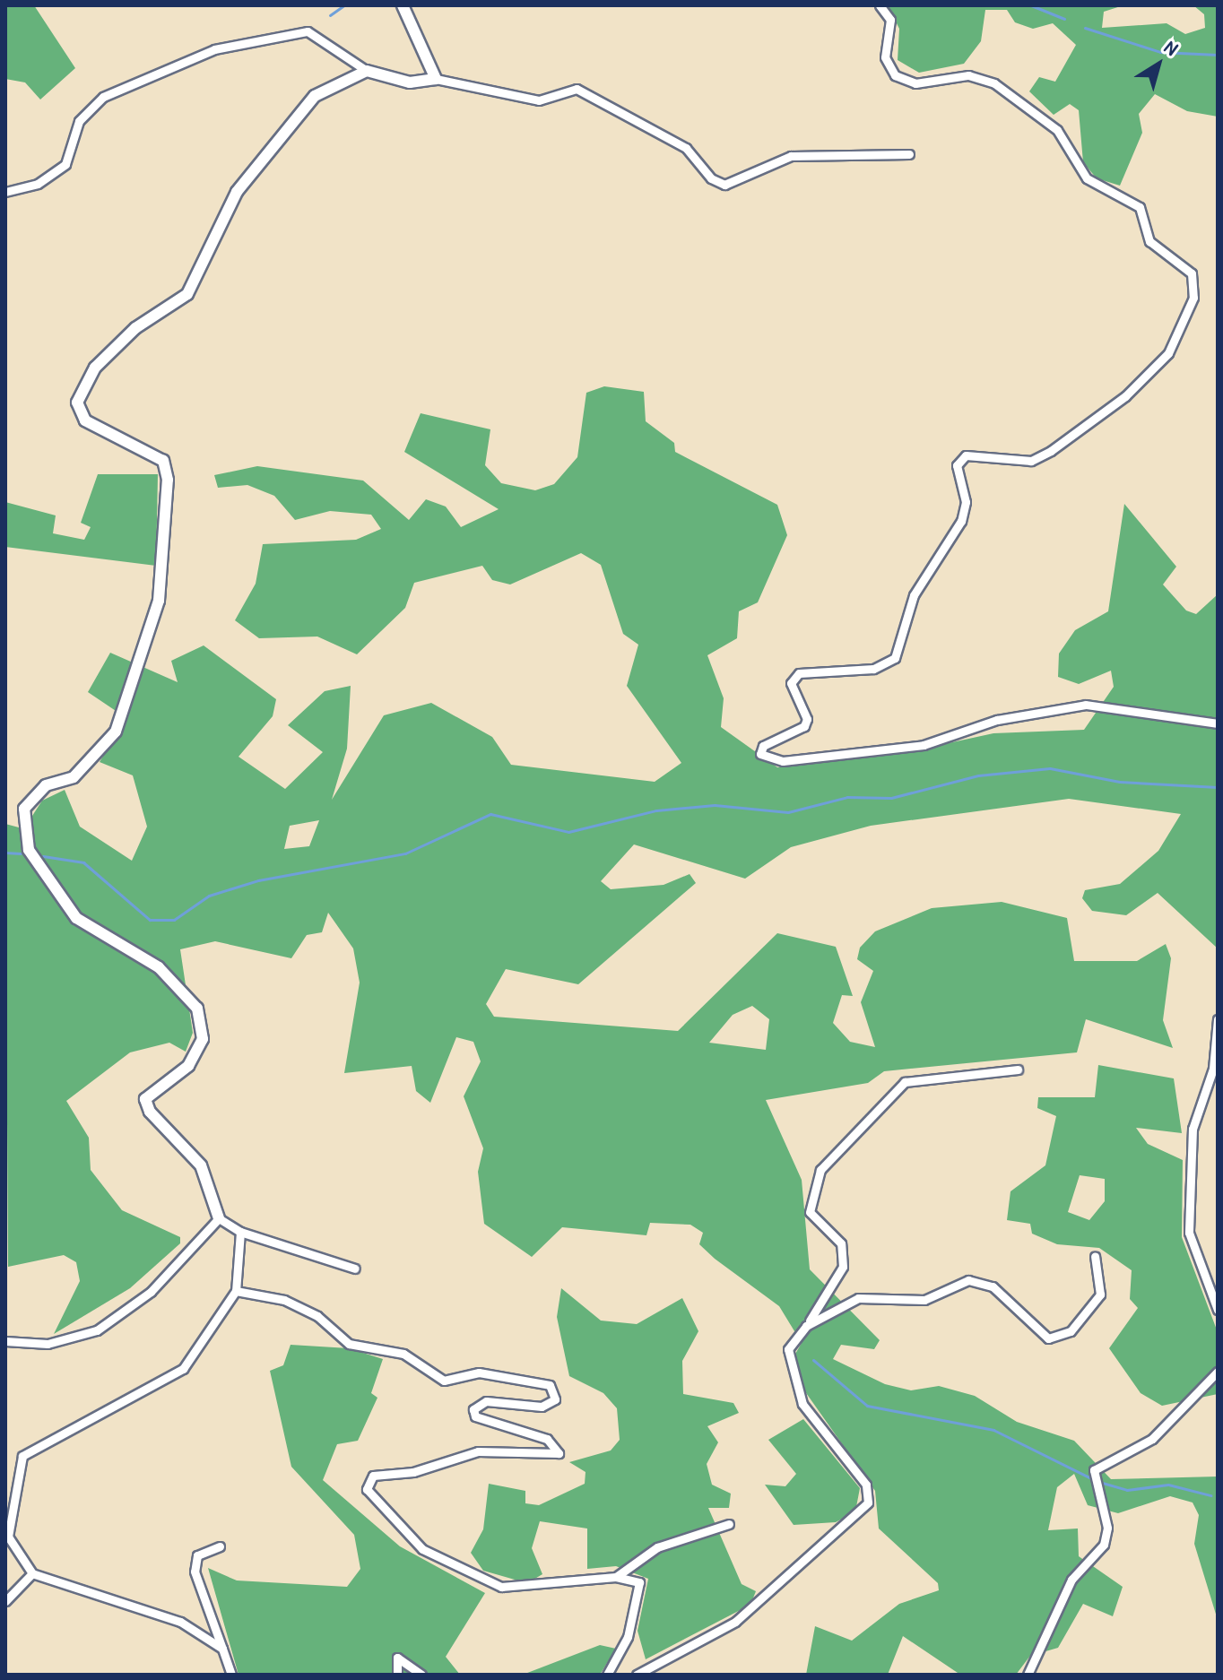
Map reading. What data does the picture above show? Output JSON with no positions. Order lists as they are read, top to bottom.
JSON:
{
  "north": "top right"
}
